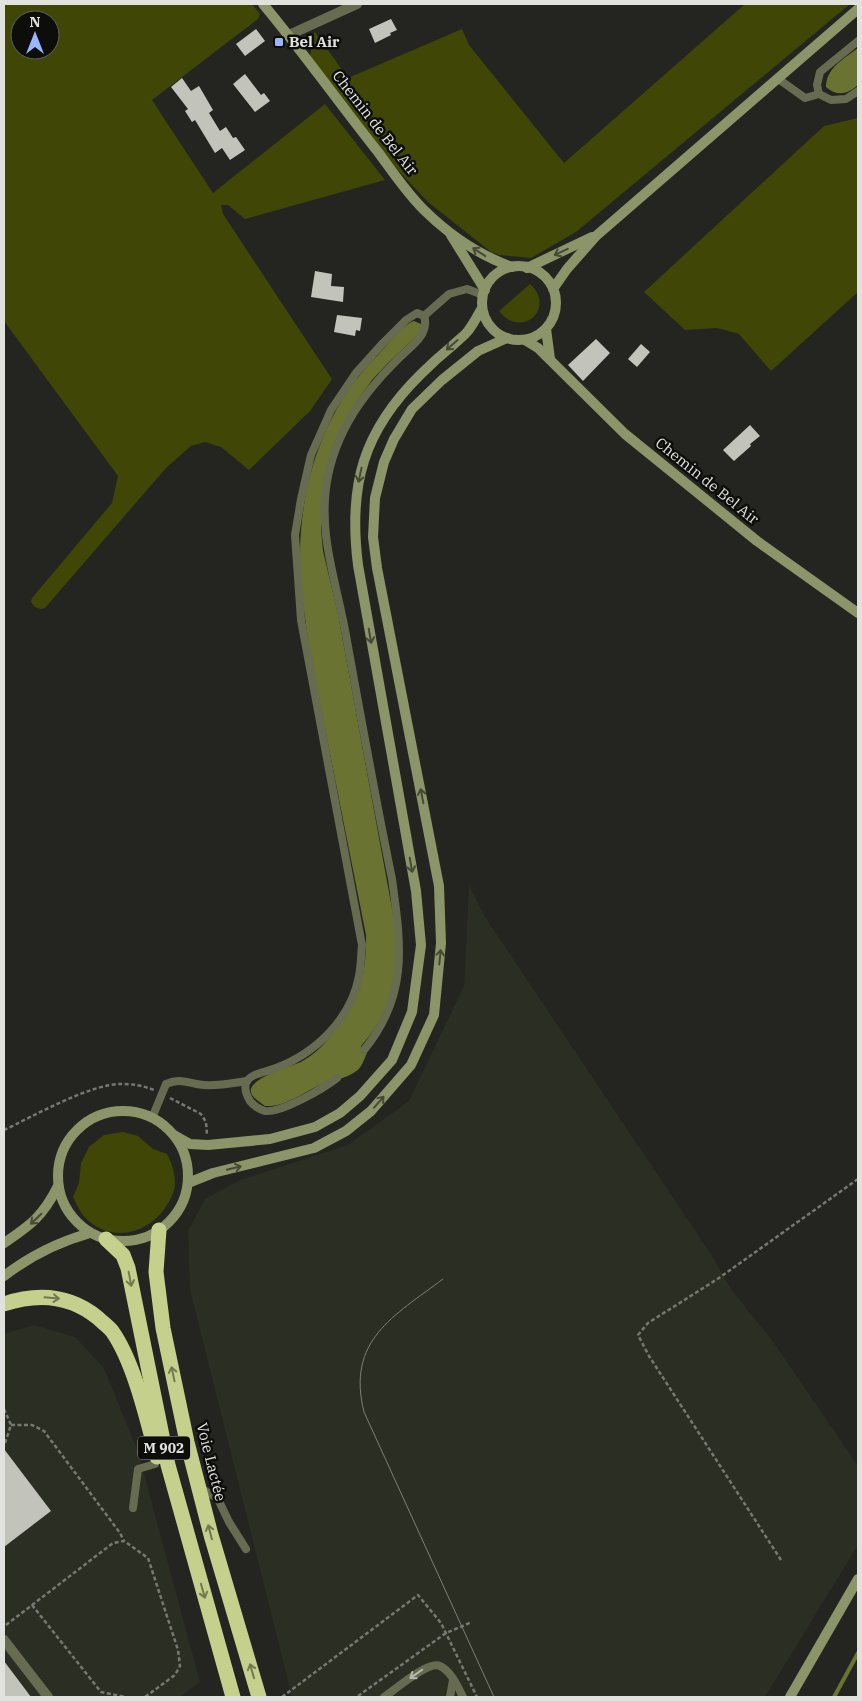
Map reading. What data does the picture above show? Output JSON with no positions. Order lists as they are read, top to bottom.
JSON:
{
  "streets": {
    "highway": ["M 902", "Voie Lactée"],
    "main road": ["Chemin de Bel Air"]
  },
  "crossings": [
    ["M 902", "Voie Lactée"]
  ],
  "places": {
    "transit": ["Bel Air"]
  },
  "north": "top"
}
